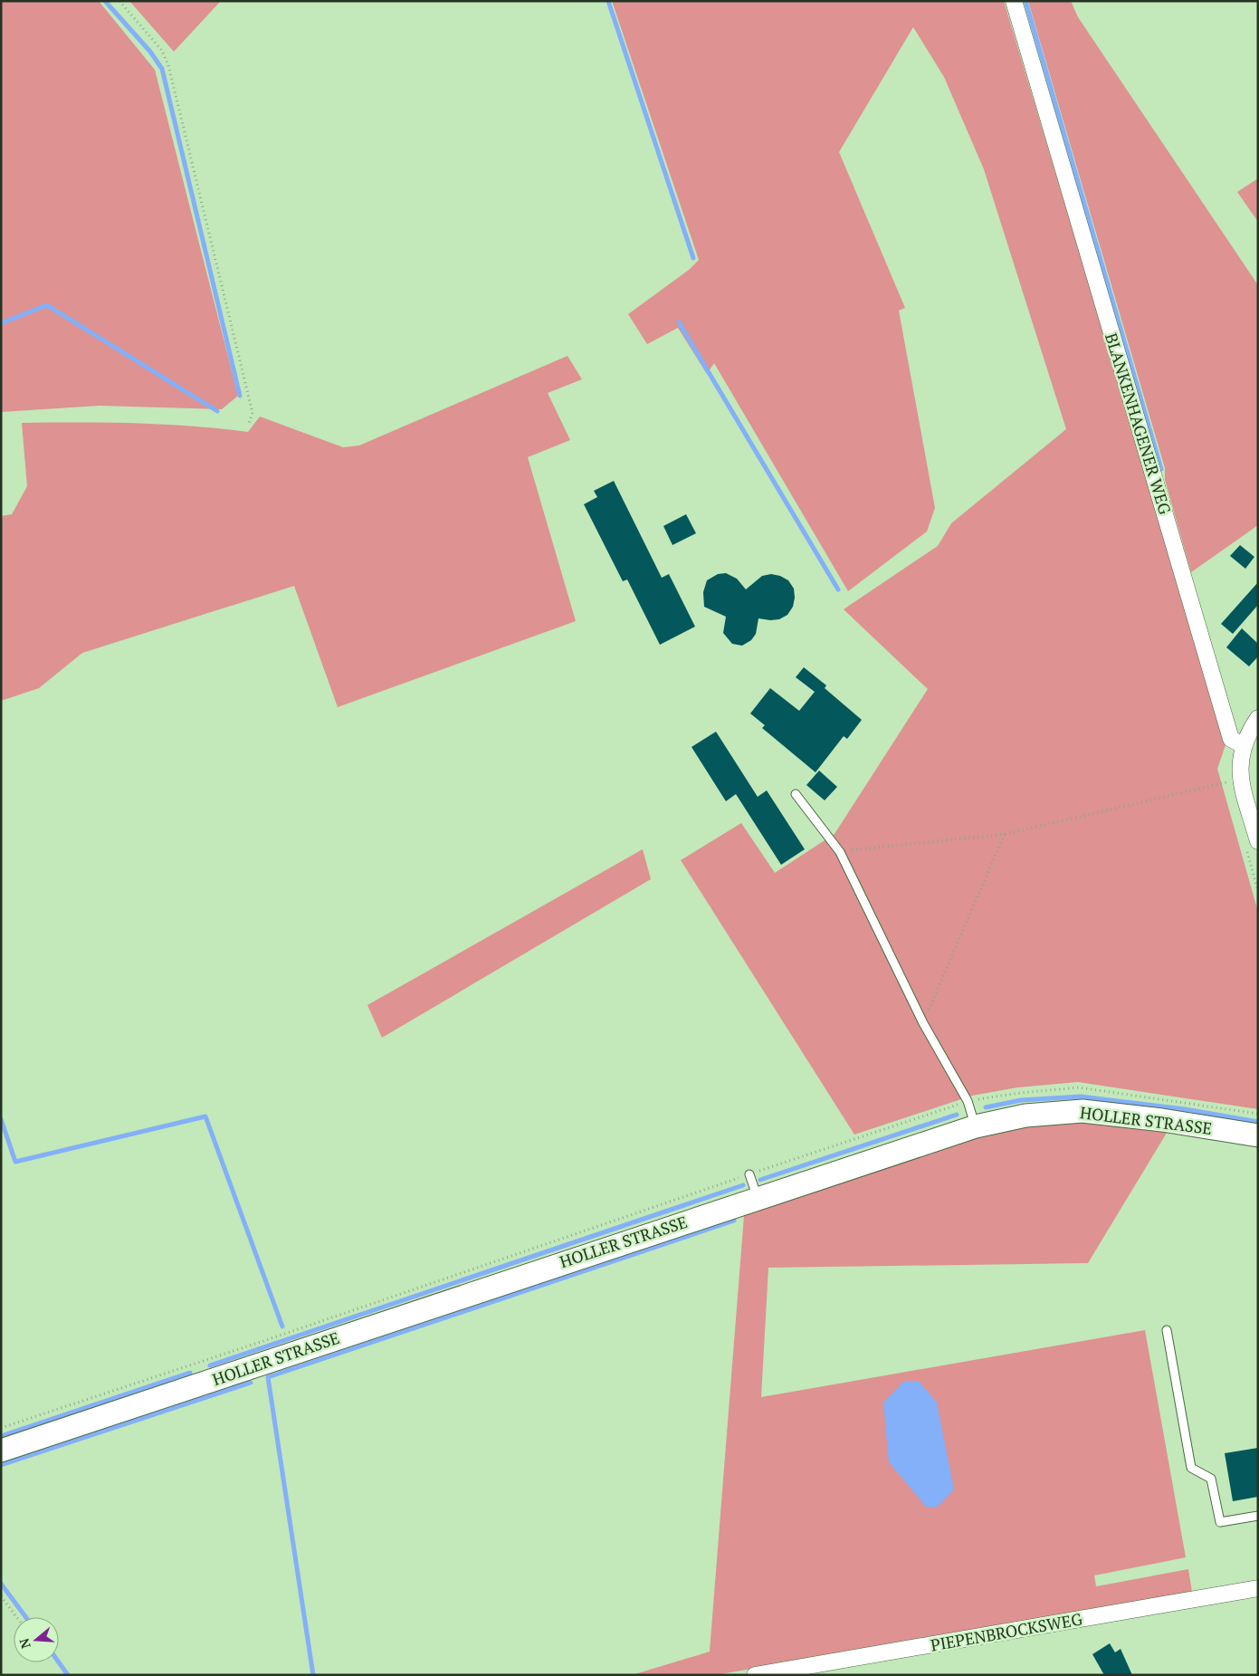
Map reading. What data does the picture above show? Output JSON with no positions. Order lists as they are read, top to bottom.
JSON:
{
  "streets": {
    "street": ["BLANKENHAGENER WEG", "HOLLER STRASSE", "PIEPENBROCKSWEG"]
  },
  "north": "left"
}
